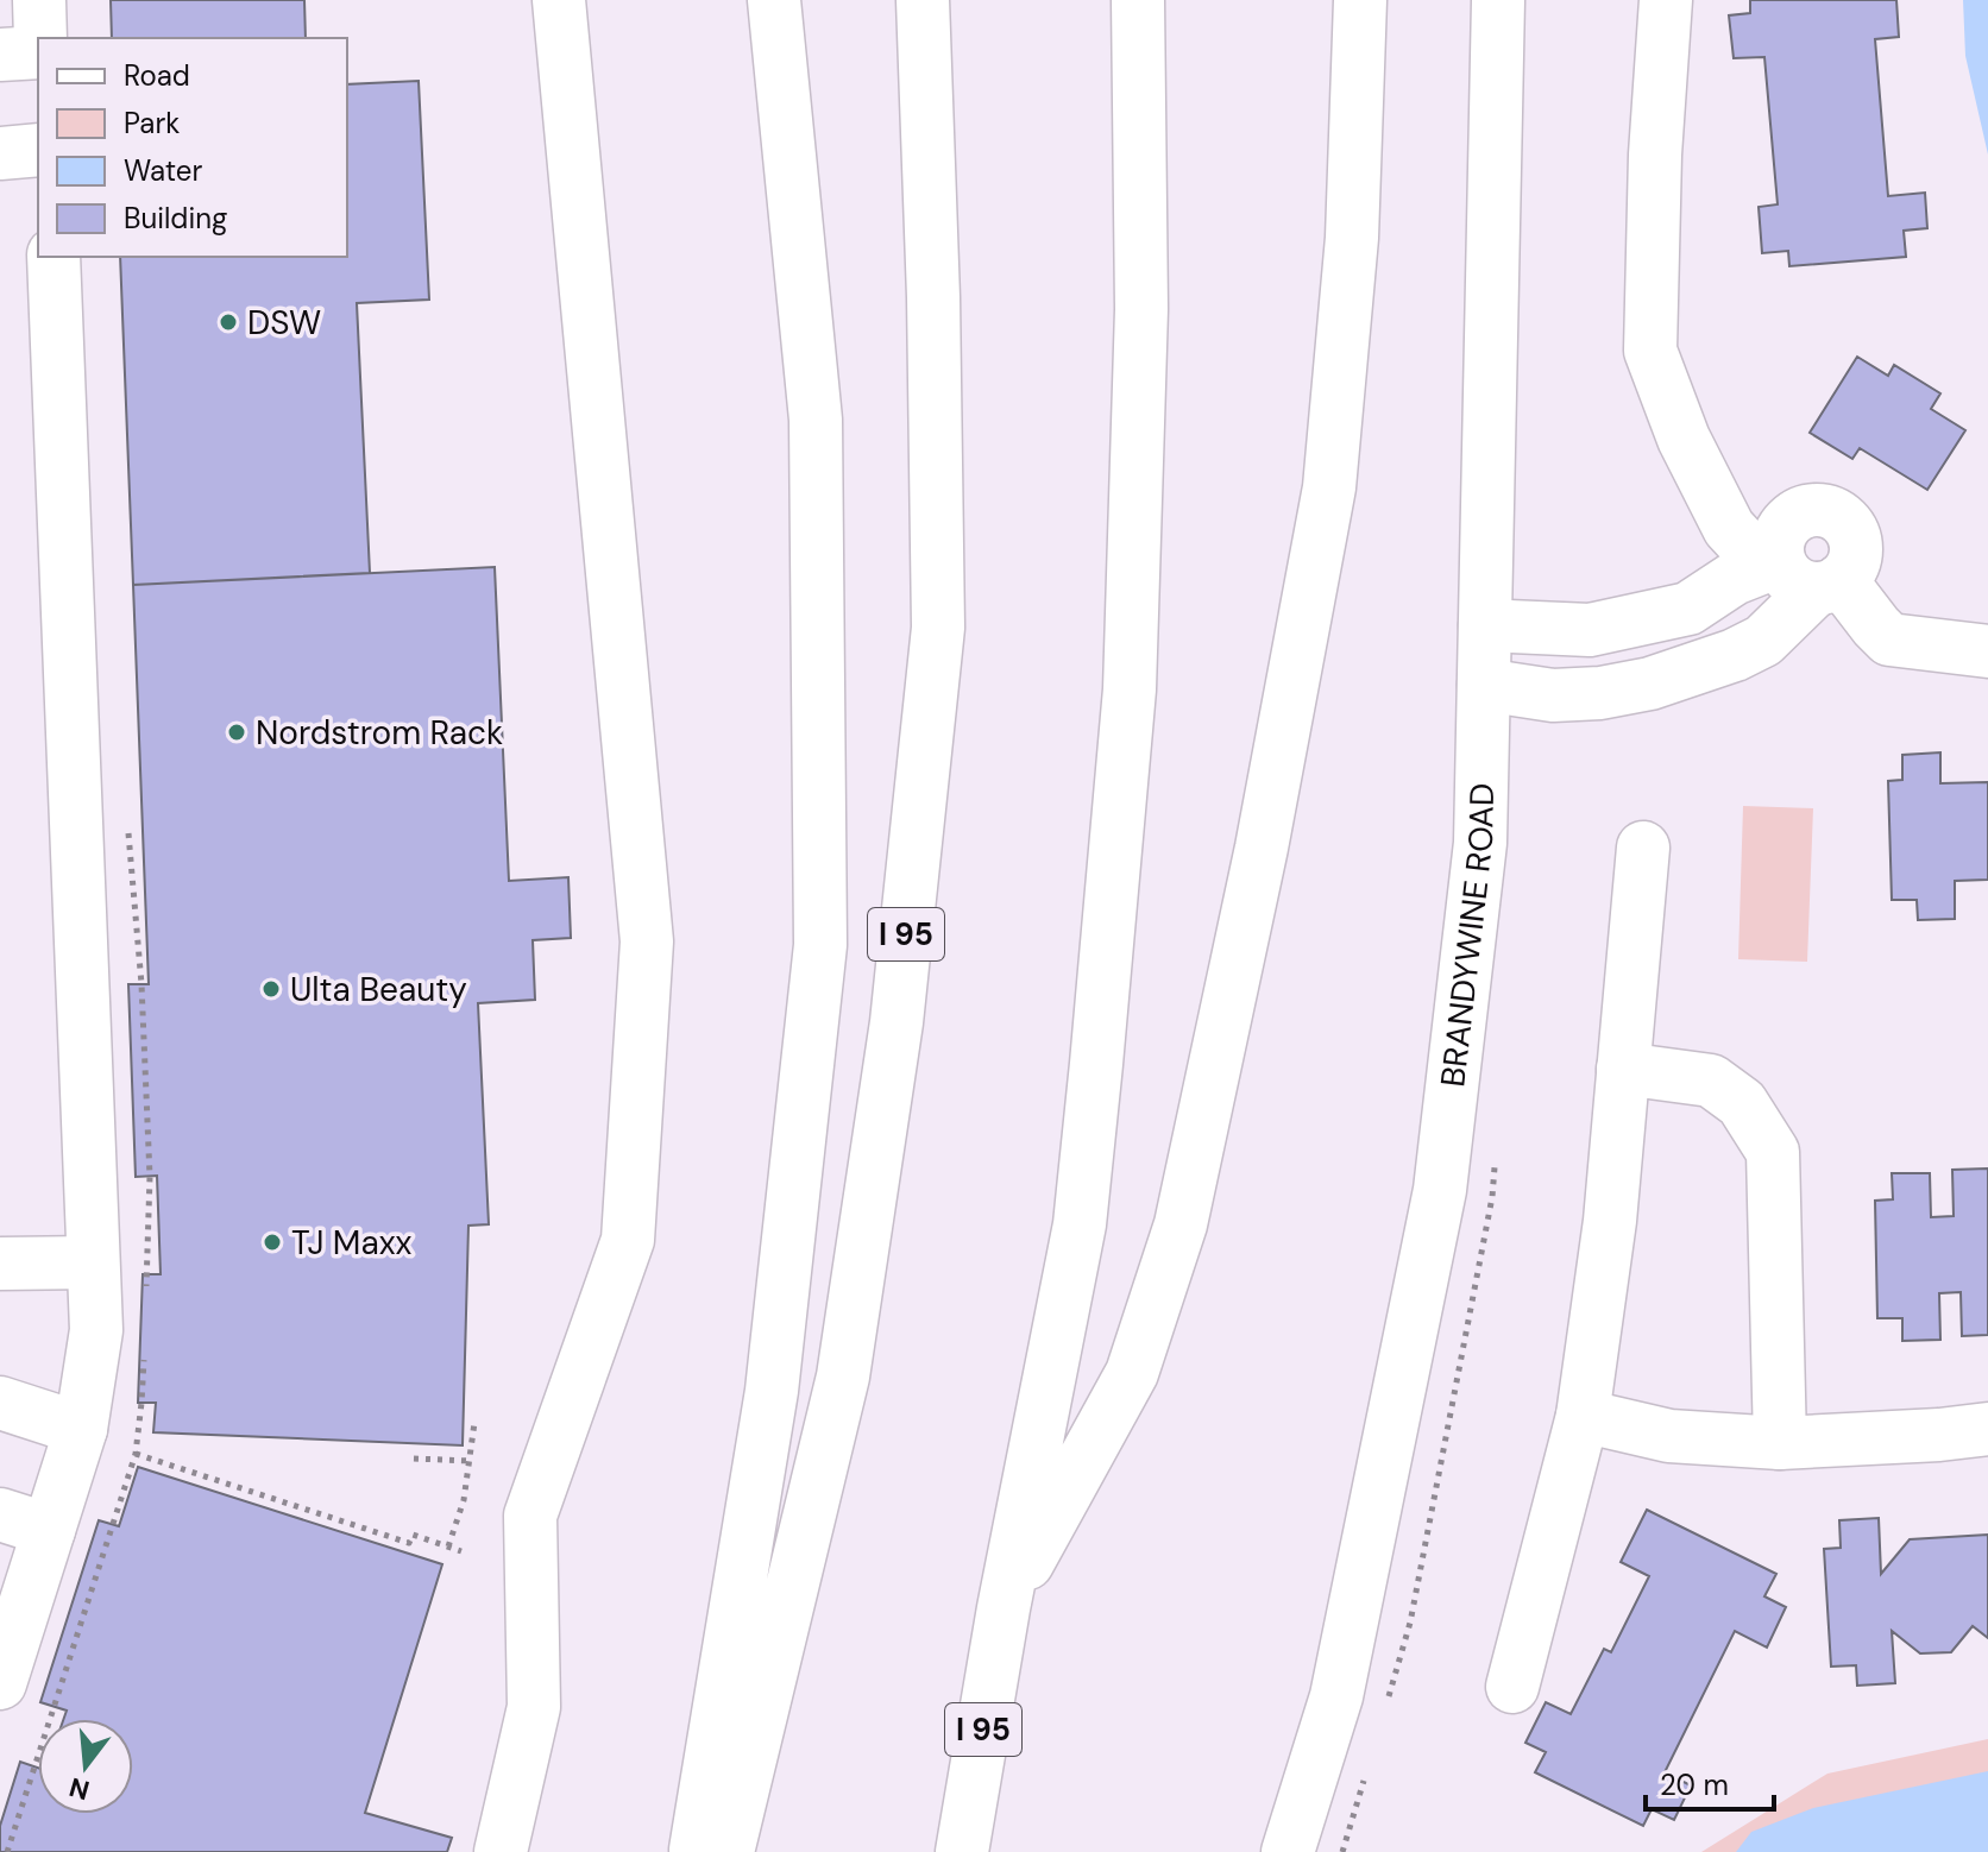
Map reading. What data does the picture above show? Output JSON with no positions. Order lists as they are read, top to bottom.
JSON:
{
  "streets": {
    "main road": ["I 95", "BRANDYWINE ROAD"]
  },
  "places": [
    "DSW",
    "Nordstrom Rack",
    "Ulta Beauty",
    "TJ Maxx"
  ],
  "legend": [
    "Road",
    "Park",
    "Water",
    "Building"
  ],
  "scale_bar": "20 m",
  "north": "bottom"
}
